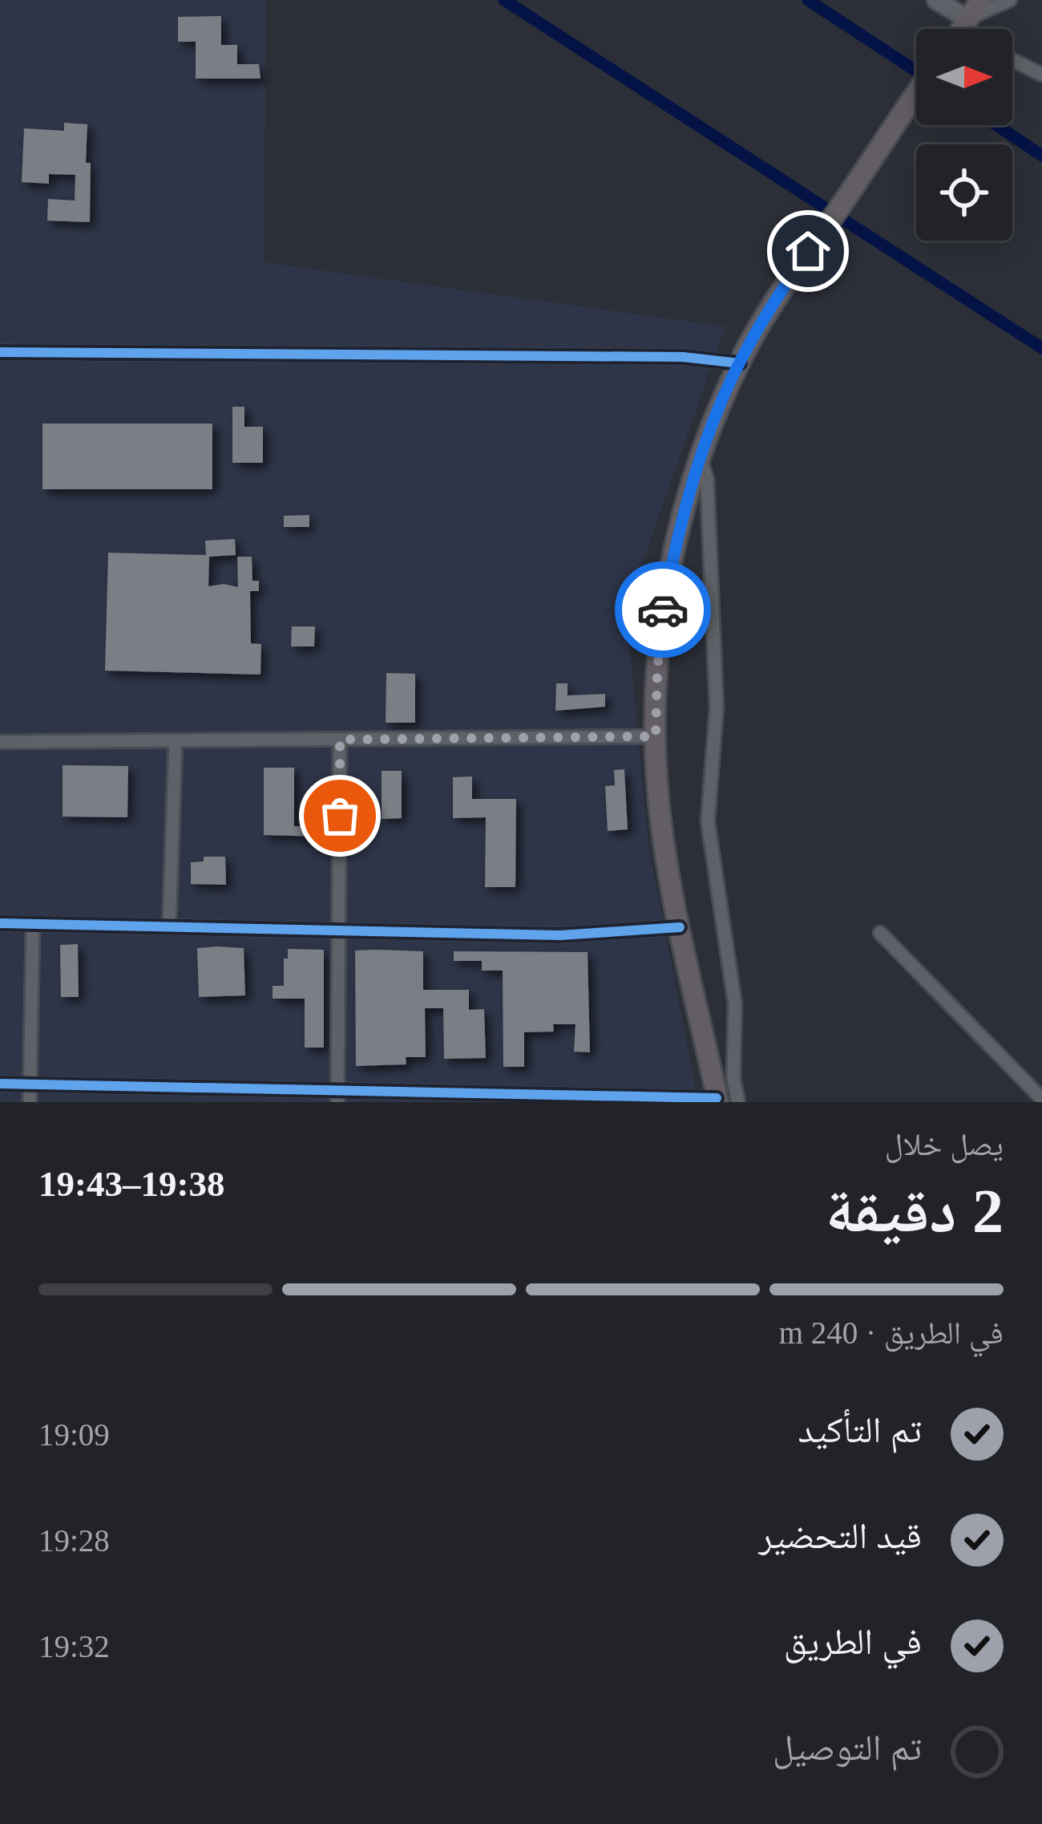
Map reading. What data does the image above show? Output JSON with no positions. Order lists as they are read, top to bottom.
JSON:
{
  "north": "right",
  "page": {
    "heading": ["2 دقيقة", "يصل خلال", "19:38–19:43"],
    "bar": "في الطريق · 240 m",
    "list": [
      ["تم التأكيد", "19:09"],
      ["قيد التحضير", "19:28"],
      ["في الطريق", "19:32"],
      "تم التوصيل"
    ]
  }
}
